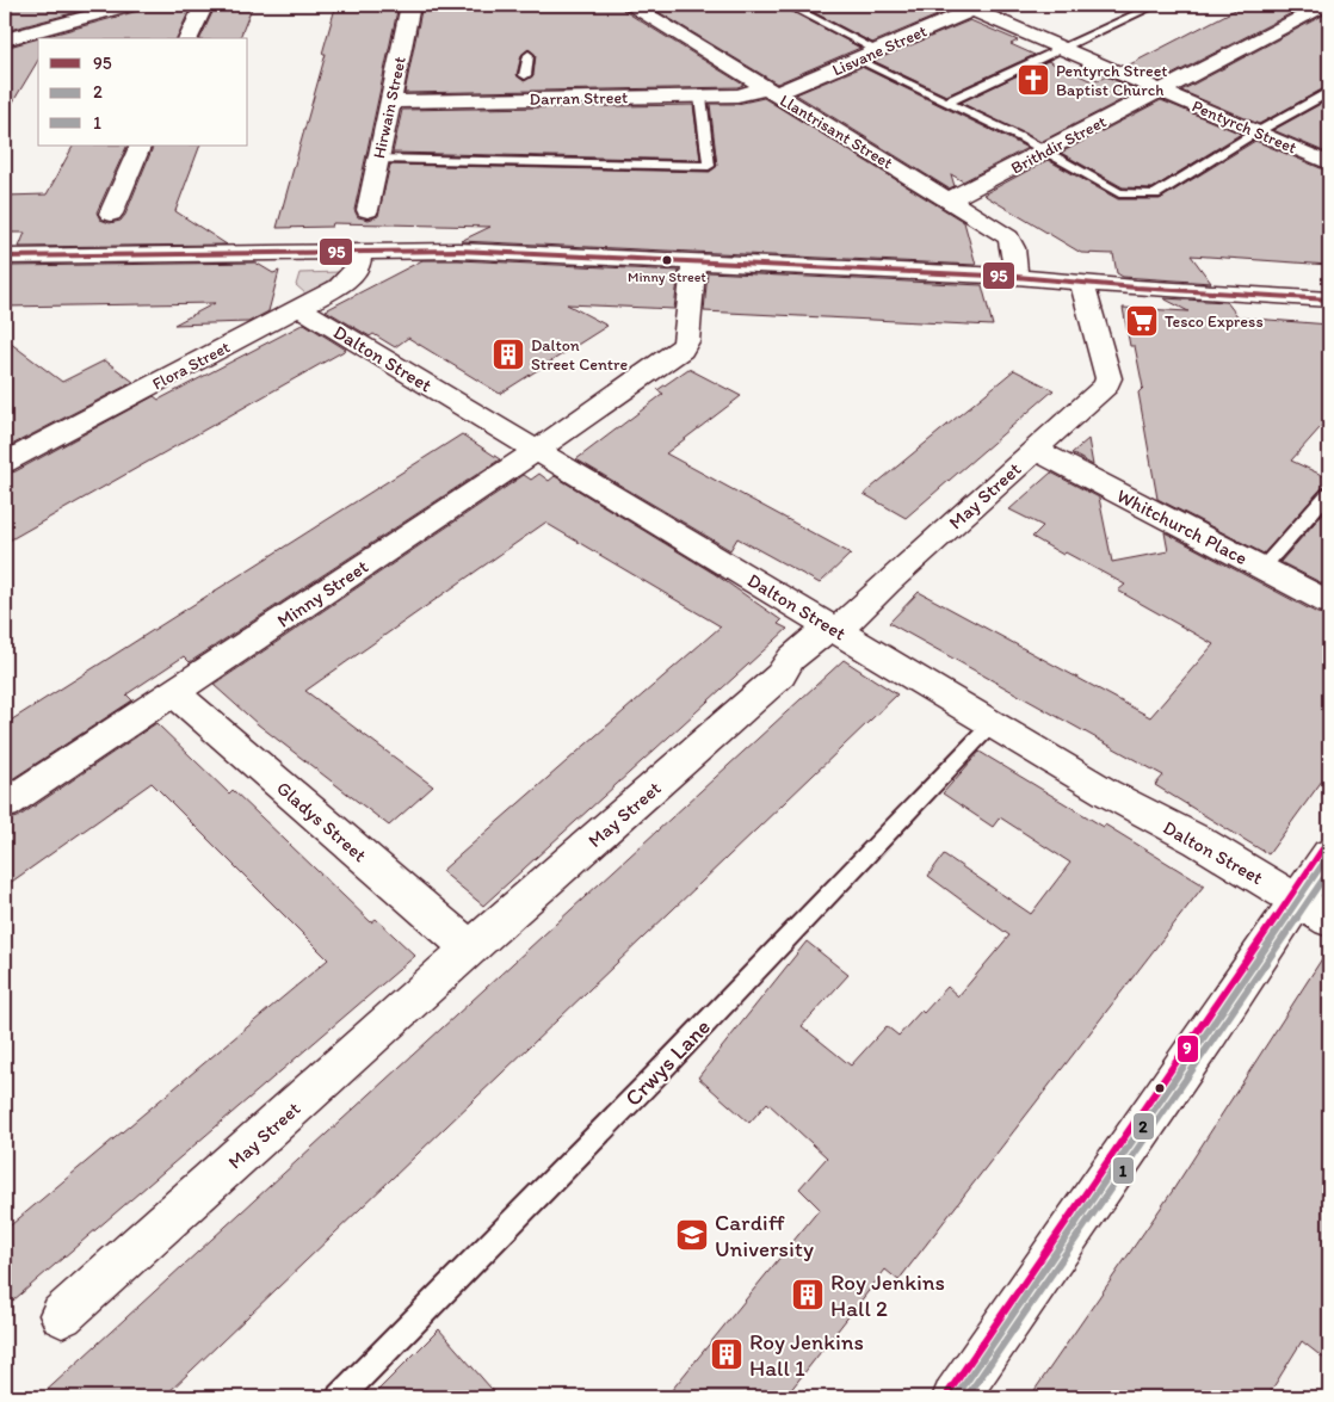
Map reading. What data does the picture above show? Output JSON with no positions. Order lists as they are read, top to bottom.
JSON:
{
  "streets": {
    "street": [
      "Lisvane Street",
      "Darran Street",
      "Hirwain Street",
      "Pentyrch Street",
      "Llantrisant Street",
      "Brithdir Street",
      "Dalton Street",
      "Flora Street",
      "May Street",
      "Whitchurch Place",
      "Minny Street",
      "Gladys Street"
    ],
    "lane": ["Crwys Lane"]
  },
  "crossings": [
    ["Lisvane Street", "Darran Street"],
    ["Lisvane Street", "Pentyrch Street"],
    ["Lisvane Street", "Llantrisant Street"],
    ["Darran Street", "Hirwain Street"],
    ["Darran Street", "Llantrisant Street"],
    ["Pentyrch Street", "Brithdir Street"],
    ["Llantrisant Street", "Brithdir Street"],
    ["Dalton Street", "Flora Street"],
    ["Dalton Street", "May Street"],
    ["Dalton Street", "Minny Street"],
    ["Dalton Street", "Crwys Lane"],
    ["May Street", "Whitchurch Place"],
    ["May Street", "Gladys Street"],
    ["Minny Street", "Gladys Street"]
  ],
  "places": {
    "church": ["Pentyrch Street Baptist Church"],
    "other": ["Minny Street"],
    "supermarket": ["Tesco Express"],
    "building": ["Dalton Street Centre", "Roy Jenkins Hall 2", "Roy Jenkins Hall 1"],
    "school or university": ["Cardiff University"]
  },
  "lines": [
    "transit line 95",
    "transit line 9",
    "transit line 2",
    "transit line 1"
  ],
  "legend": ["95", "2", "1"]
}
